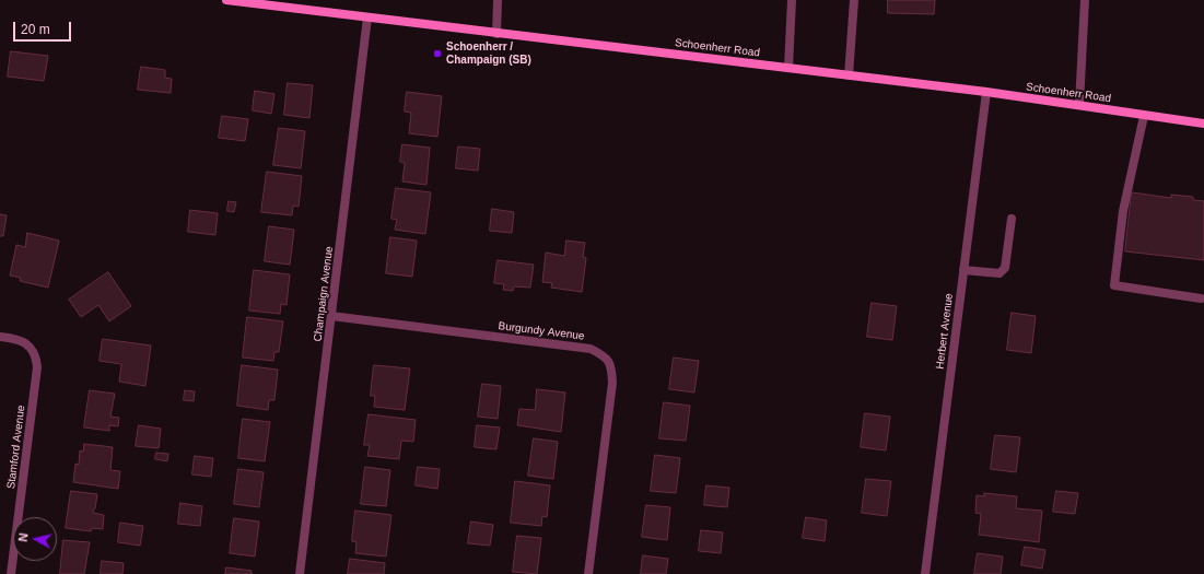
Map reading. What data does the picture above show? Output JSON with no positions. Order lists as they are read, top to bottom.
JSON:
{
  "streets": {
    "main road": ["Schoenherr Road"],
    "street": [
      "Champaign Avenue",
      "Burgundy Avenue",
      "Herbert Avenue",
      "Stamford Avenue"
    ]
  },
  "crossings": [
    ["Schoenherr Road", "Champaign Avenue"],
    ["Schoenherr Road", "Herbert Avenue"],
    ["Champaign Avenue", "Burgundy Avenue"]
  ],
  "places": ["Schoenherr / Champaign (SB)"],
  "scale_bar": "20 m",
  "north": "left"
}
